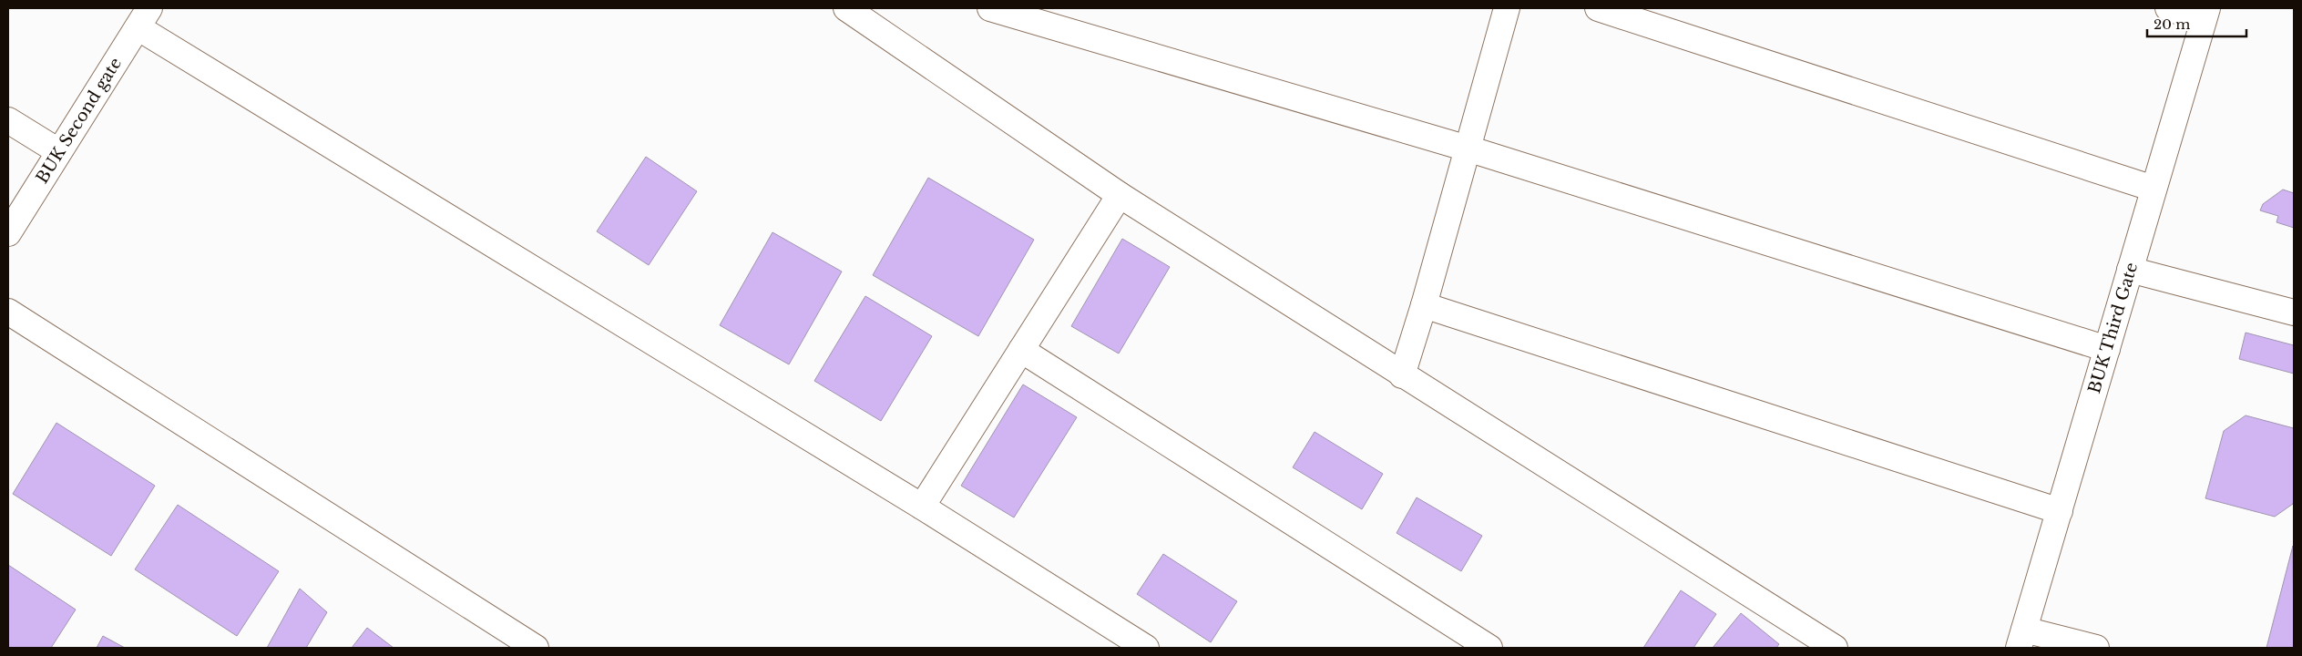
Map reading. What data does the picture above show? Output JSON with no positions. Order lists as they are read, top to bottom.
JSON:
{
  "streets": {
    "street": ["BUK Second gate", "BUK Third Gate"]
  },
  "scale_bar": "20 m"
}
